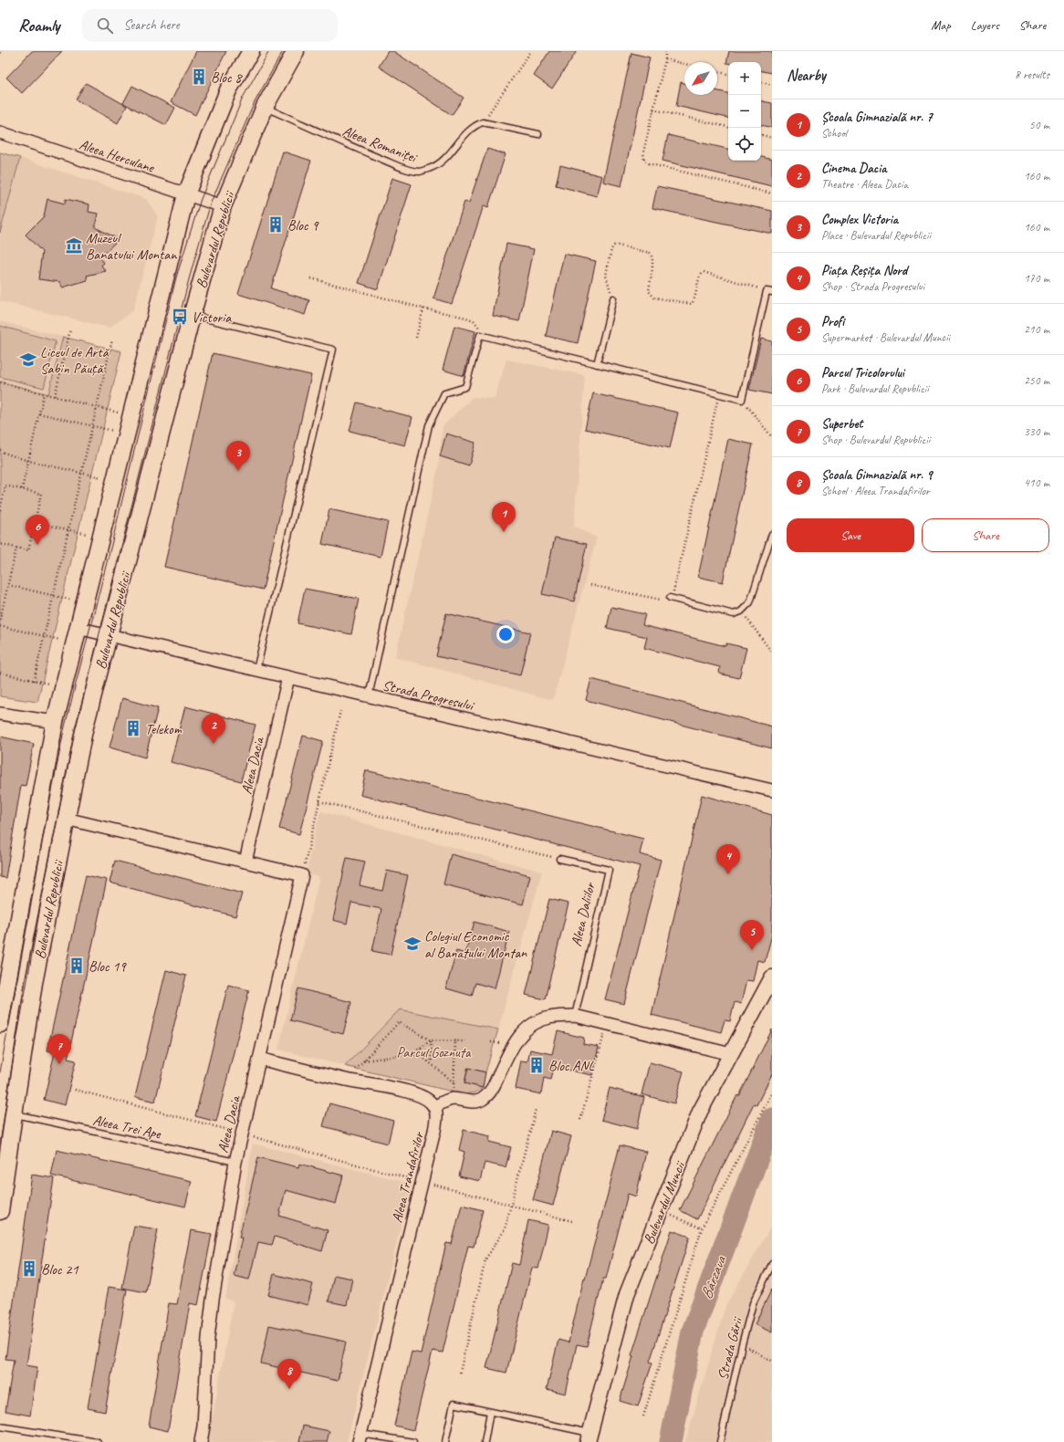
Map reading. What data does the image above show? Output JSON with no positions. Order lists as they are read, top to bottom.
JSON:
{
  "streets": {
    "main road": ["Bulevardul Republicii"],
    "street": [
      "Aleea Herculane",
      "Strada Progresului",
      "Aleea Dacia",
      "Aleea Trandafirilor",
      "Bulevardul Muncii"
    ],
    "lane": [
      "Aleea Romaniței",
      "Aleea Daliilor",
      "Aleea Trei Ape",
      "Strada Gării"
    ]
  },
  "crossings": [
    ["Aleea Romaniței", "Bulevardul Republicii"],
    ["Aleea Herculane", "Bulevardul Republicii"],
    ["Bulevardul Republicii", "Strada Progresului"],
    ["Bulevardul Republicii", "Aleea Trei Ape"],
    ["Strada Progresului", "Aleea Dacia"],
    ["Aleea Dacia", "Aleea Trei Ape"]
  ],
  "water": ["Bârzava"],
  "parks": ["Parcul Goznuta"],
  "places": {
    "building": [
      "Bloc 8",
      "Bloc 9",
      "Telekom",
      "Bloc 19",
      "Bloc ANL",
      "Bloc 21"
    ],
    "museum": ["Muzeul Banatului Montan"],
    "bus stop": ["Victoria"],
    "school or university": ["Liceul de Artă Sabin Păuță", "Colegiul Economic al Banatului Montan"]
  },
  "north": "bottom left",
  "page": {
    "header": "Roamly",
    "search": "Search here",
    "nav": ["Map", "Layers", "Share"],
    "heading": ["Nearby", "8 results"],
    "map_buttons": ["+", "−"],
    "list": [
      {
        "mark": "1",
        "name": "Școala Gimnazială nr. 7",
        "note": "School",
        "value": "50 m"
      },
      {
        "mark": "2",
        "name": "Cinema Dacia",
        "note": "Theatre · Aleea Dacia",
        "value": "160 m"
      },
      {
        "mark": "3",
        "name": "Complex Victoria",
        "note": "Place · Bulevardul Republicii",
        "value": "160 m"
      },
      {
        "mark": "4",
        "name": "Piața Reșița Nord",
        "note": "Shop · Strada Progresului",
        "value": "170 m"
      },
      {
        "mark": "5",
        "name": "Profi",
        "note": "Supermarket · Bulevardul Muncii",
        "value": "210 m"
      },
      {
        "mark": "6",
        "name": "Parcul Tricolorului",
        "note": "Park · Bulevardul Republicii",
        "value": "250 m"
      },
      {
        "mark": "7",
        "name": "Superbet",
        "note": "Shop · Bulevardul Republicii",
        "value": "330 m"
      },
      {
        "mark": "8",
        "name": "Școala Gimnazială nr. 9",
        "note": "School · Aleea Trandafirilor",
        "value": "410 m"
      }
    ],
    "pins": [
      "3",
      "1",
      "6",
      "2",
      "4",
      "5",
      "7",
      "8"
    ],
    "buttons": ["Save", "Share"]
  }
}
